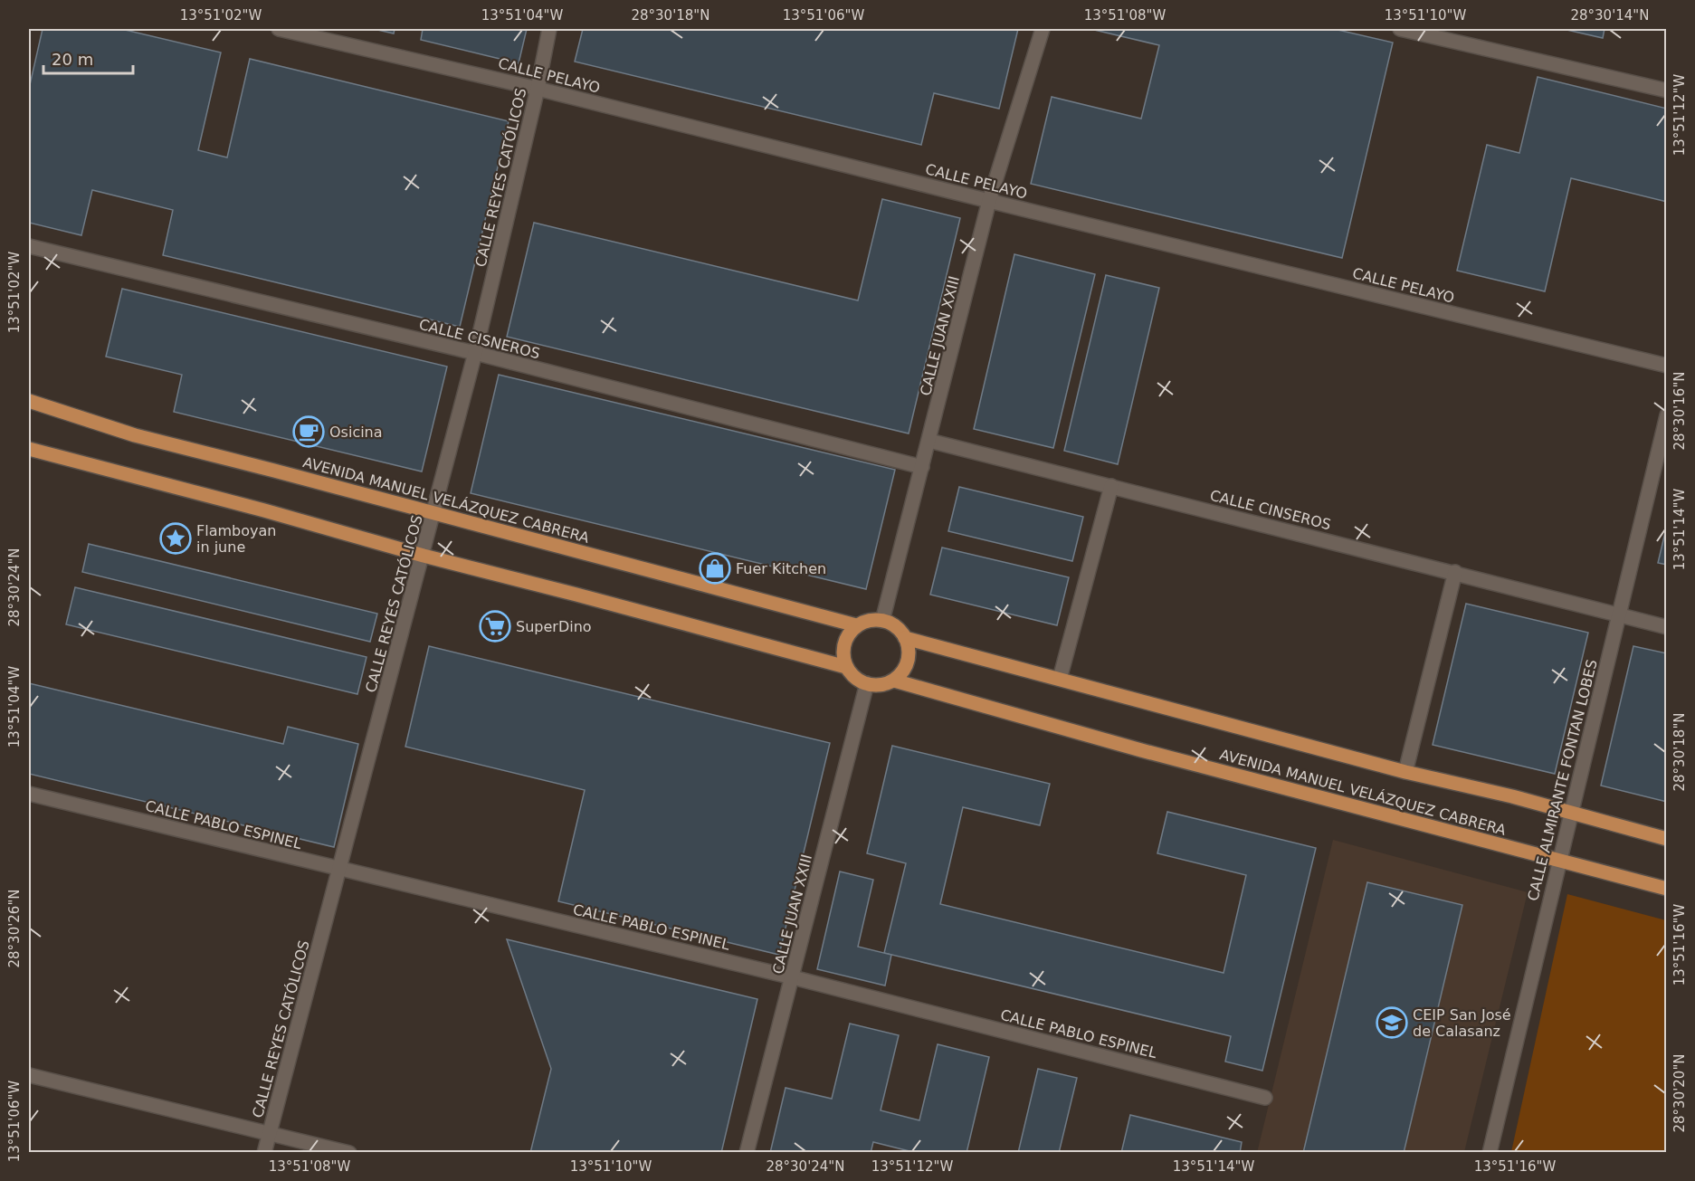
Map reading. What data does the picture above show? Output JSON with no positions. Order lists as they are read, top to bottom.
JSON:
{
  "streets": {
    "main road": ["AVENIDA MANUEL VELÁZQUEZ CABRERA"],
    "street": [
      "CALLE PELAYO",
      "CALLE REYES CATÓLICOS",
      "CALLE JUAN XXIII",
      "CALLE CISNEROS",
      "CALLE CINSEROS",
      "CALLE ALMIRANTE FONTAN LOBES",
      "CALLE PABLO ESPINEL"
    ]
  },
  "crossings": [
    ["CALLE PELAYO", "CALLE REYES CATÓLICOS"],
    ["CALLE PELAYO", "CALLE JUAN XXIII"],
    ["CALLE REYES CATÓLICOS", "CALLE CISNEROS"],
    ["CALLE REYES CATÓLICOS", "AVENIDA MANUEL VELÁZQUEZ CABRERA"],
    ["CALLE REYES CATÓLICOS", "CALLE PABLO ESPINEL"],
    ["CALLE JUAN XXIII", "CALLE CISNEROS"],
    ["CALLE JUAN XXIII", "AVENIDA MANUEL VELÁZQUEZ CABRERA"],
    ["CALLE JUAN XXIII", "CALLE CINSEROS"],
    ["CALLE JUAN XXIII", "CALLE PABLO ESPINEL"],
    ["AVENIDA MANUEL VELÁZQUEZ CABRERA", "CALLE ALMIRANTE FONTAN LOBES"],
    ["CALLE CINSEROS", "CALLE ALMIRANTE FONTAN LOBES"]
  ],
  "places": {
    "cafe": ["Osicina"],
    "place": ["Flamboyan in june"],
    "shop": ["Fuer Kitchen"],
    "supermarket": ["SuperDino"],
    "school or university": ["CEIP San José de Calasanz"]
  },
  "scale_bar": "20 m",
  "coordinates": [
    "13°51'02\"W",
    "13°51'04\"W",
    "28°30'18\"N",
    "13°51'06\"W",
    "13°51'08\"W",
    "13°51'10\"W",
    "28°30'14\"N",
    "13°51'12\"W",
    "28°30'16\"N",
    "13°51'14\"W",
    "28°30'24\"N",
    "28°30'26\"N",
    "13°51'16\"W",
    "28°30'20\"N"
  ]
}
